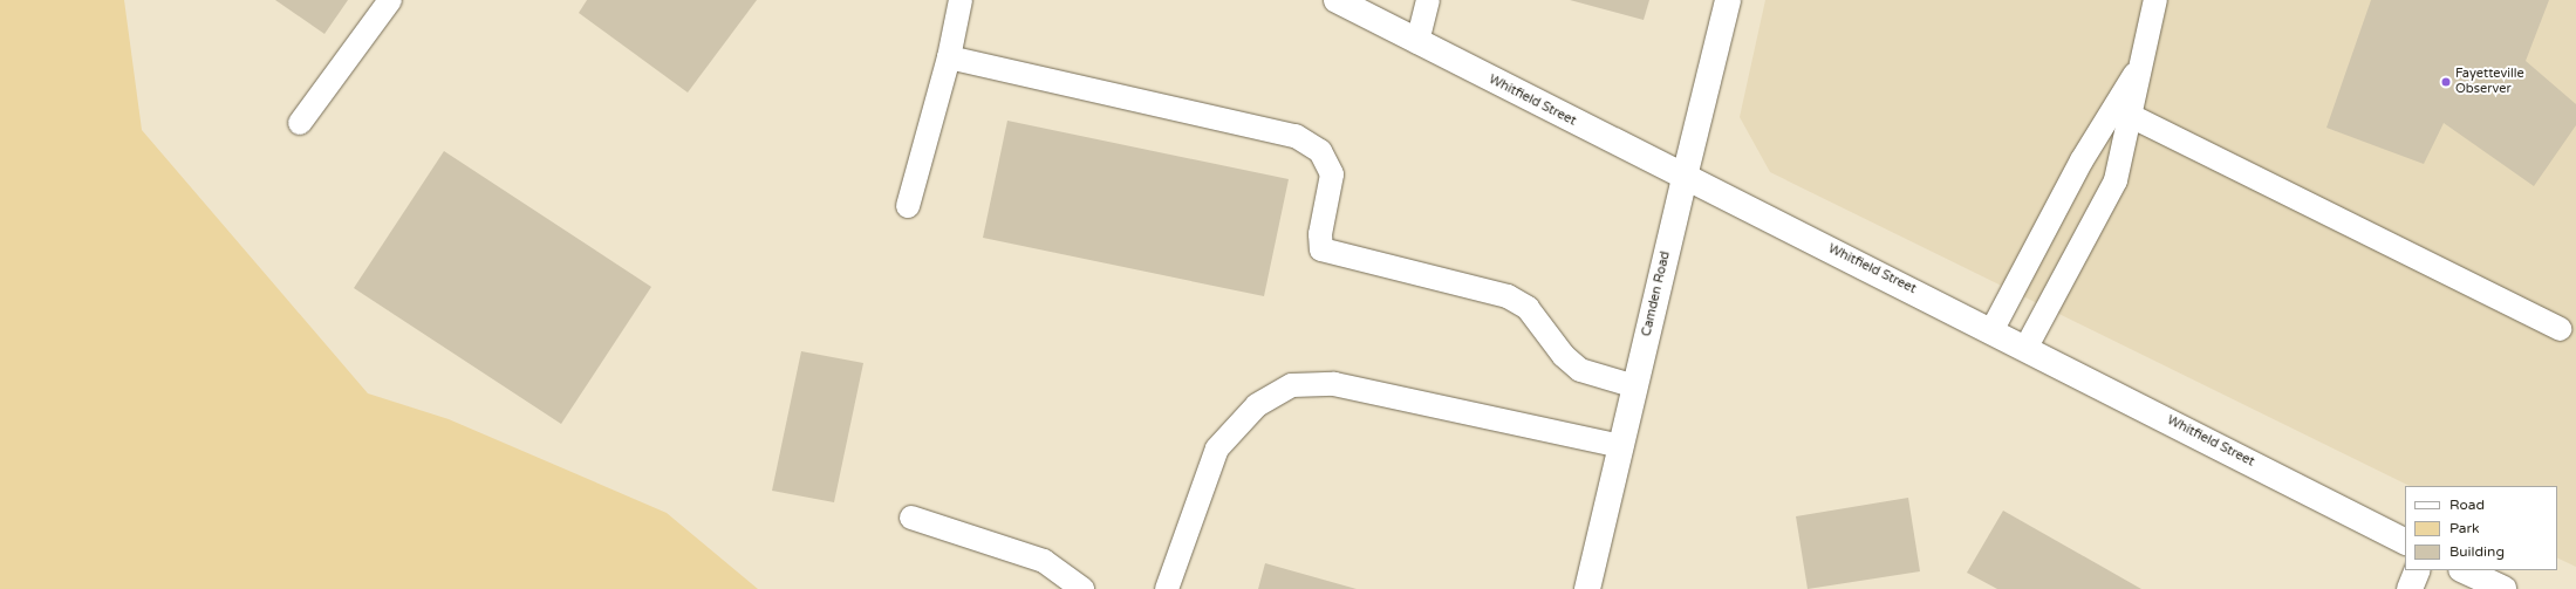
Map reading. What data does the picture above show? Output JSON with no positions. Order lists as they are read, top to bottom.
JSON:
{
  "streets": {
    "main road": ["Whitfield Street", "Camden Road"]
  },
  "crossings": [
    ["Whitfield Street", "Camden Road"]
  ],
  "places": ["Fayetteville Observer"],
  "legend": ["Road", "Park", "Building"]
}
